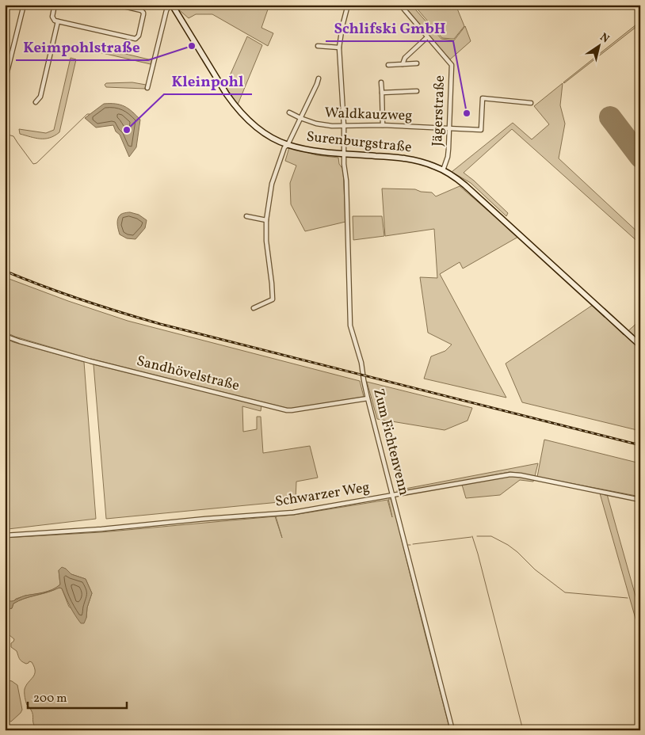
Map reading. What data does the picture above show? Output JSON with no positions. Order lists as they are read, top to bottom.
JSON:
{
  "streets": {
    "street": [
      "Jägerstraße",
      "Waldkauzweg",
      "Surenburgstraße",
      "Sandhövelstraße",
      "Zum Fichtenvenn",
      "Schwarzer Weg"
    ]
  },
  "crossings": [
    ["Jägerstraße", "Waldkauzweg"],
    ["Jägerstraße", "Surenburgstraße"],
    ["Waldkauzweg", "Zum Fichtenvenn"],
    ["Surenburgstraße", "Zum Fichtenvenn"],
    ["Sandhövelstraße", "Zum Fichtenvenn"],
    ["Zum Fichtenvenn", "Schwarzer Weg"]
  ],
  "places": ["Keimpohlstraße", "Schlifski GmbH", "Kleinpohl"],
  "scale_bar": "200 m",
  "north": "top right"
}
